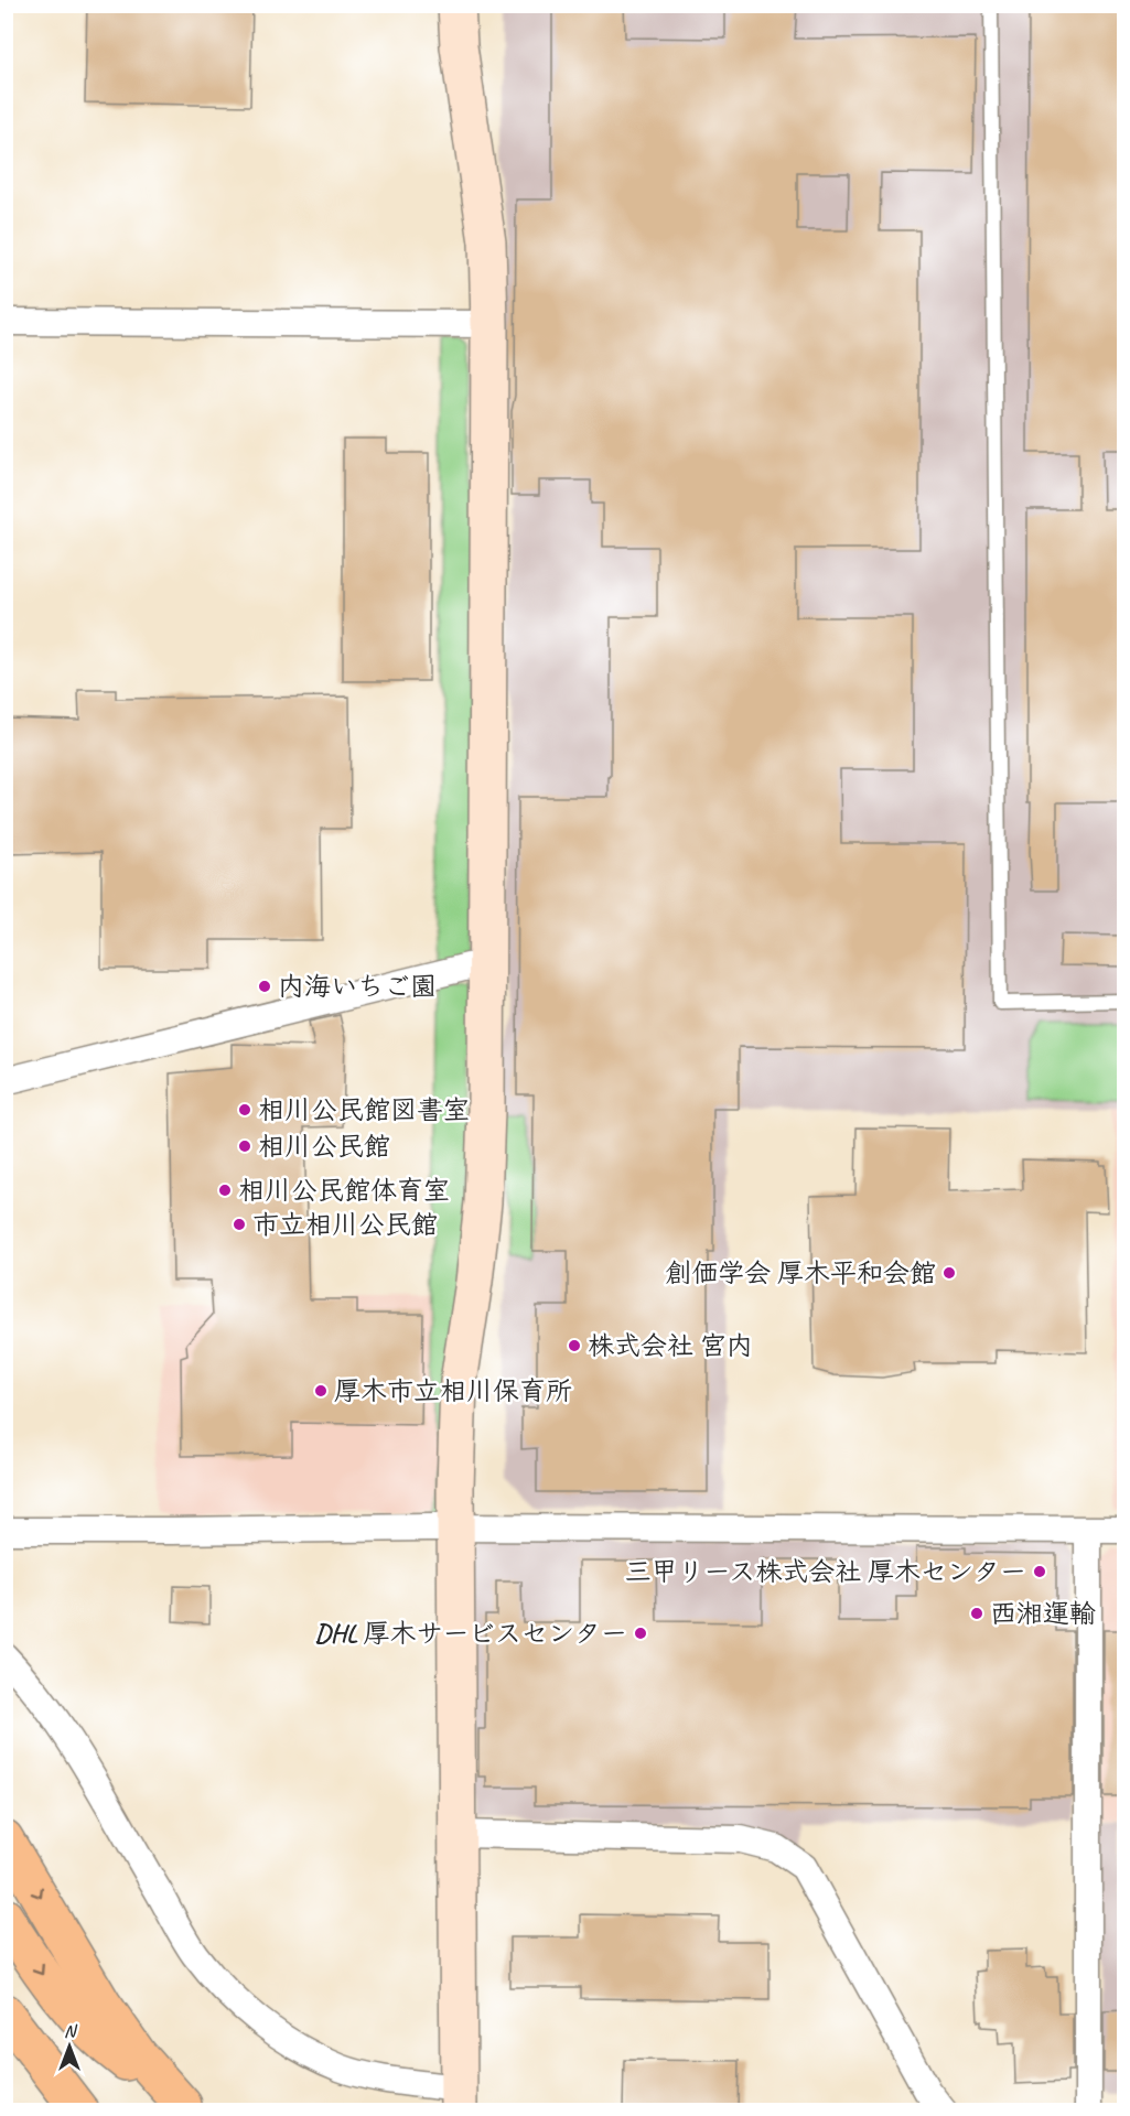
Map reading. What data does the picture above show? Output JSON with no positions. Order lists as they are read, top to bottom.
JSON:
{
  "places": [
    "内海いちご園",
    "相川公民館図書室",
    "相川公民館",
    "相川公民館体育室",
    "市立相川公民館",
    "創価学会 厚木平和会館",
    "株式会社 宮内",
    "厚木市立相川保育所",
    "三甲リース株式会社 厚木センター",
    "西湘運輸",
    "DHL 厚木サービスセンター"
  ],
  "north": "top"
}
